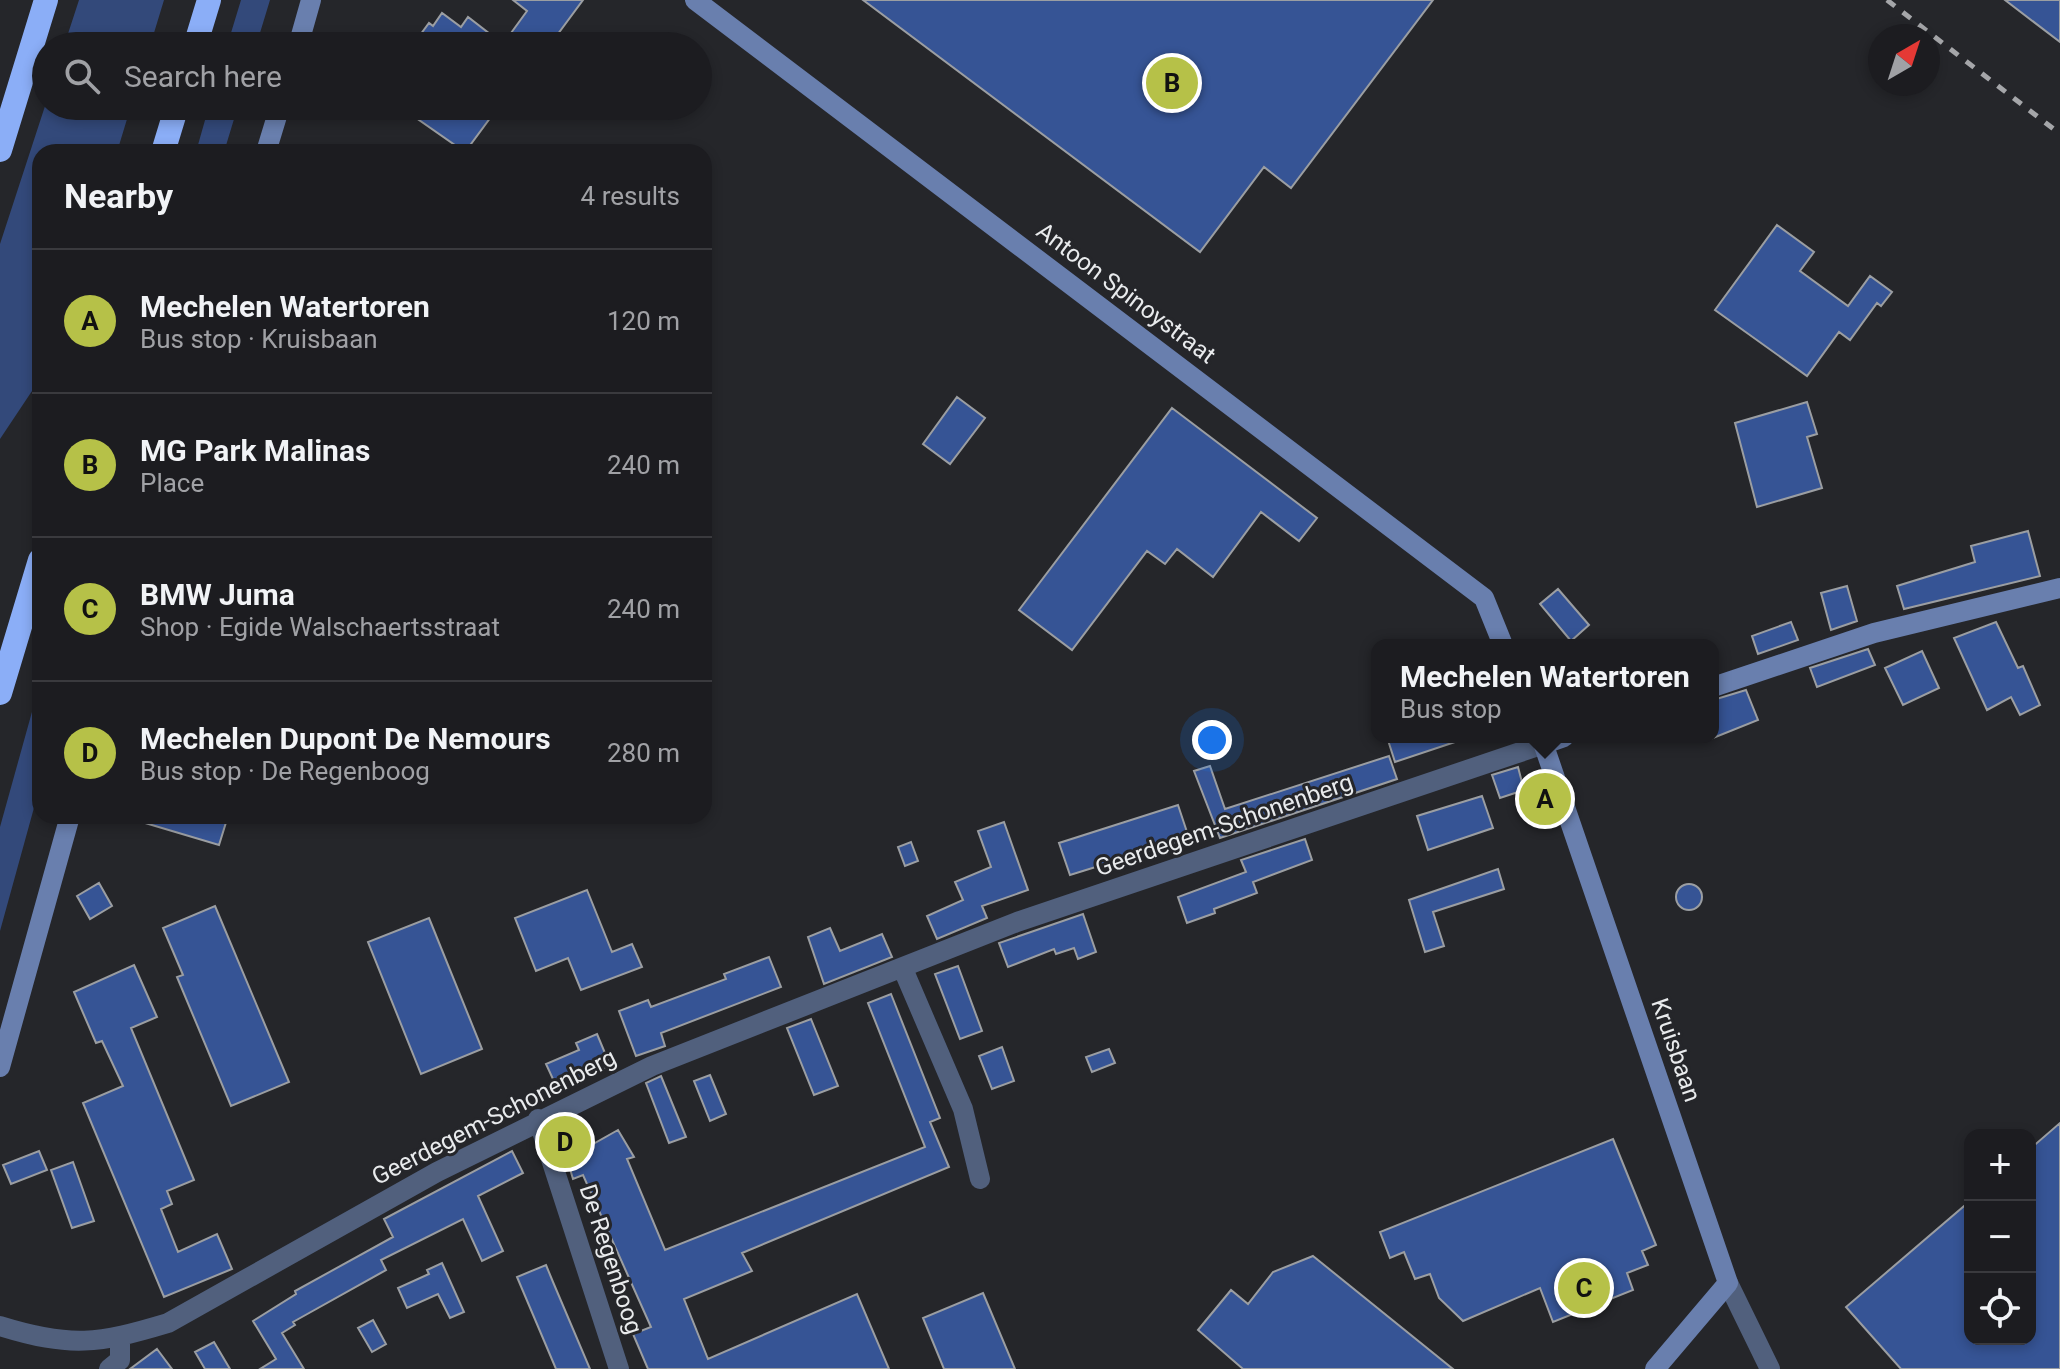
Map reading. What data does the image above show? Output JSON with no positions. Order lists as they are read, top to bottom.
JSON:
{
  "streets": {
    "street": [
      "Antoon Spinoystraat",
      "Geerdegem-Schonenberg",
      "Kruisbaan",
      "De Regenboog"
    ]
  },
  "crossings": [
    ["Geerdegem-Schonenberg", "De Regenboog"]
  ],
  "north": "top right",
  "page": {
    "search": "Search here",
    "pins": [
      "B",
      "A",
      "D",
      "C"
    ],
    "heading": ["Nearby", "4 results"],
    "list": [
      {
        "mark": "A",
        "name": "Mechelen Watertoren",
        "note": "Bus stop · Kruisbaan",
        "value": "120 m"
      },
      {
        "mark": "B",
        "name": "MG Park Malinas",
        "note": "Place",
        "value": "240 m"
      },
      {
        "mark": "C",
        "name": "BMW Juma",
        "note": "Shop · Egide Walschaertsstraat",
        "value": "240 m"
      },
      {
        "mark": "D",
        "name": "Mechelen Dupont De Nemours",
        "note": "Bus stop · De Regenboog",
        "value": "280 m"
      }
    ],
    "popup": ["Mechelen Watertoren", "Bus stop"],
    "map_buttons": ["+", "−"]
  }
}
